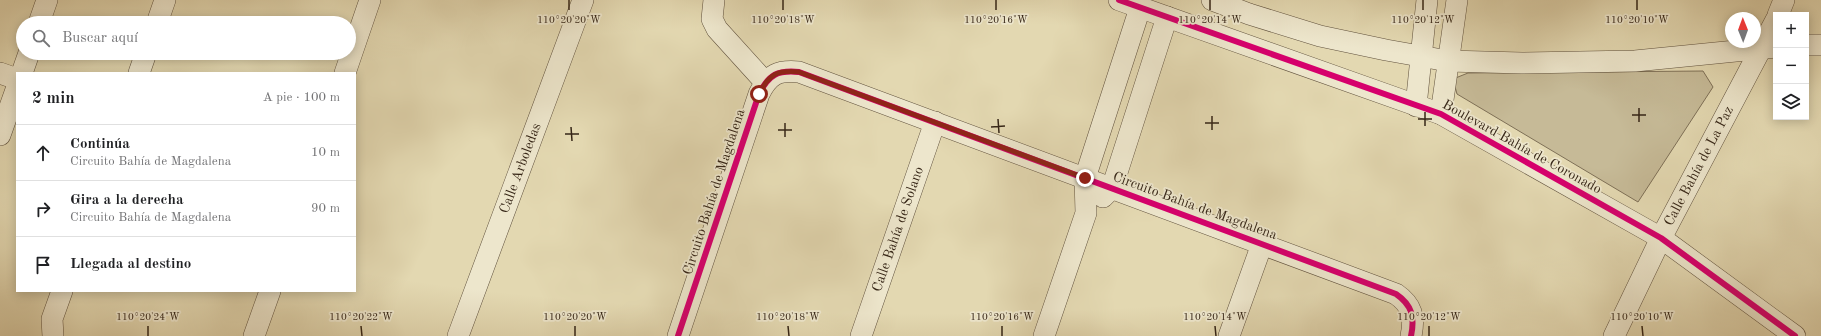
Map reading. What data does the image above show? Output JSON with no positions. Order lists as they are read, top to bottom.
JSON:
{
  "streets": {
    "street": [
      "Boulevard Bahía de Coronado",
      "Calle Bahía de La Paz",
      "Calle Arboledas",
      "Circuito Bahía de Magdalena",
      "Calle Bahía de Solano"
    ]
  },
  "crossings": [
    ["Boulevard Bahía de Coronado", "Calle Bahía de La Paz"],
    ["Circuito Bahía de Magdalena", "Calle Bahía de Solano"]
  ],
  "north": "top",
  "page": {
    "map_buttons": ["+", "−"],
    "search": "Buscar aquí",
    "heading": ["2 min", "A pie · 100 m"],
    "list": [
      ["Continúa", "Circuito Bahía de Magdalena", "10 m"],
      ["Gira a la derecha", "Circuito Bahía de Magdalena", "90 m"],
      "Llegada al destino"
    ]
  },
  "coordinates": [
    "110°20'20\"W",
    "110°20'18\"W",
    "110°20'16\"W",
    "110°20'14\"W",
    "110°20'12\"W",
    "110°20'10\"W",
    "110°20'24\"W",
    "110°20'22\"W"
  ]
}
